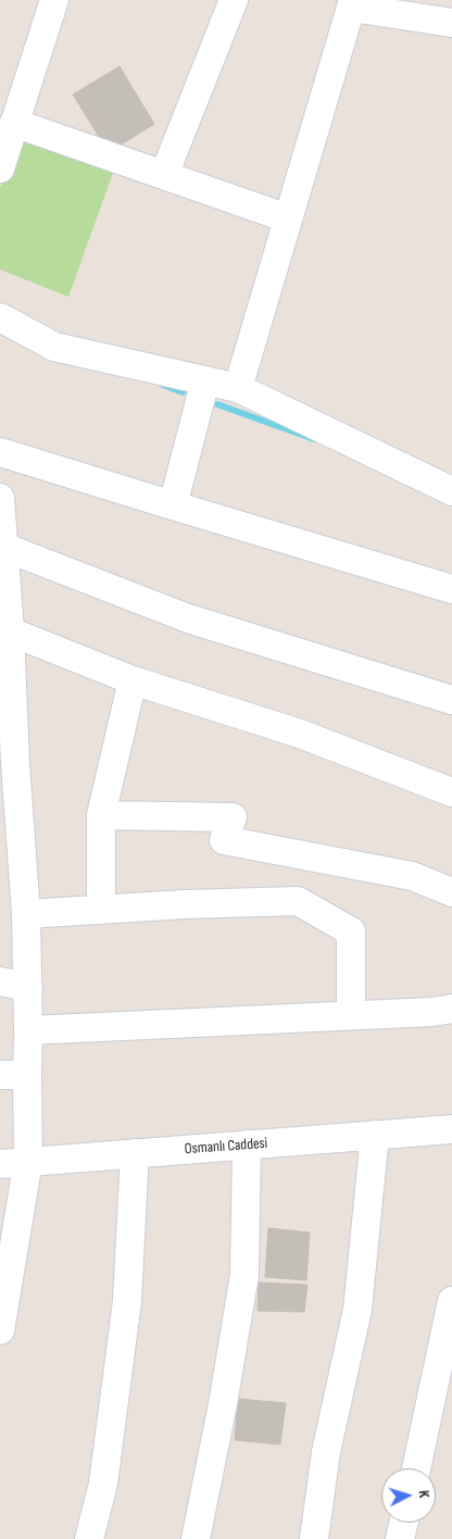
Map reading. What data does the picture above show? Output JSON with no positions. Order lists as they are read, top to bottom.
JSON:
{
  "streets": {
    "street": ["Osmanlı Caddesi"]
  },
  "north": "right"
}
